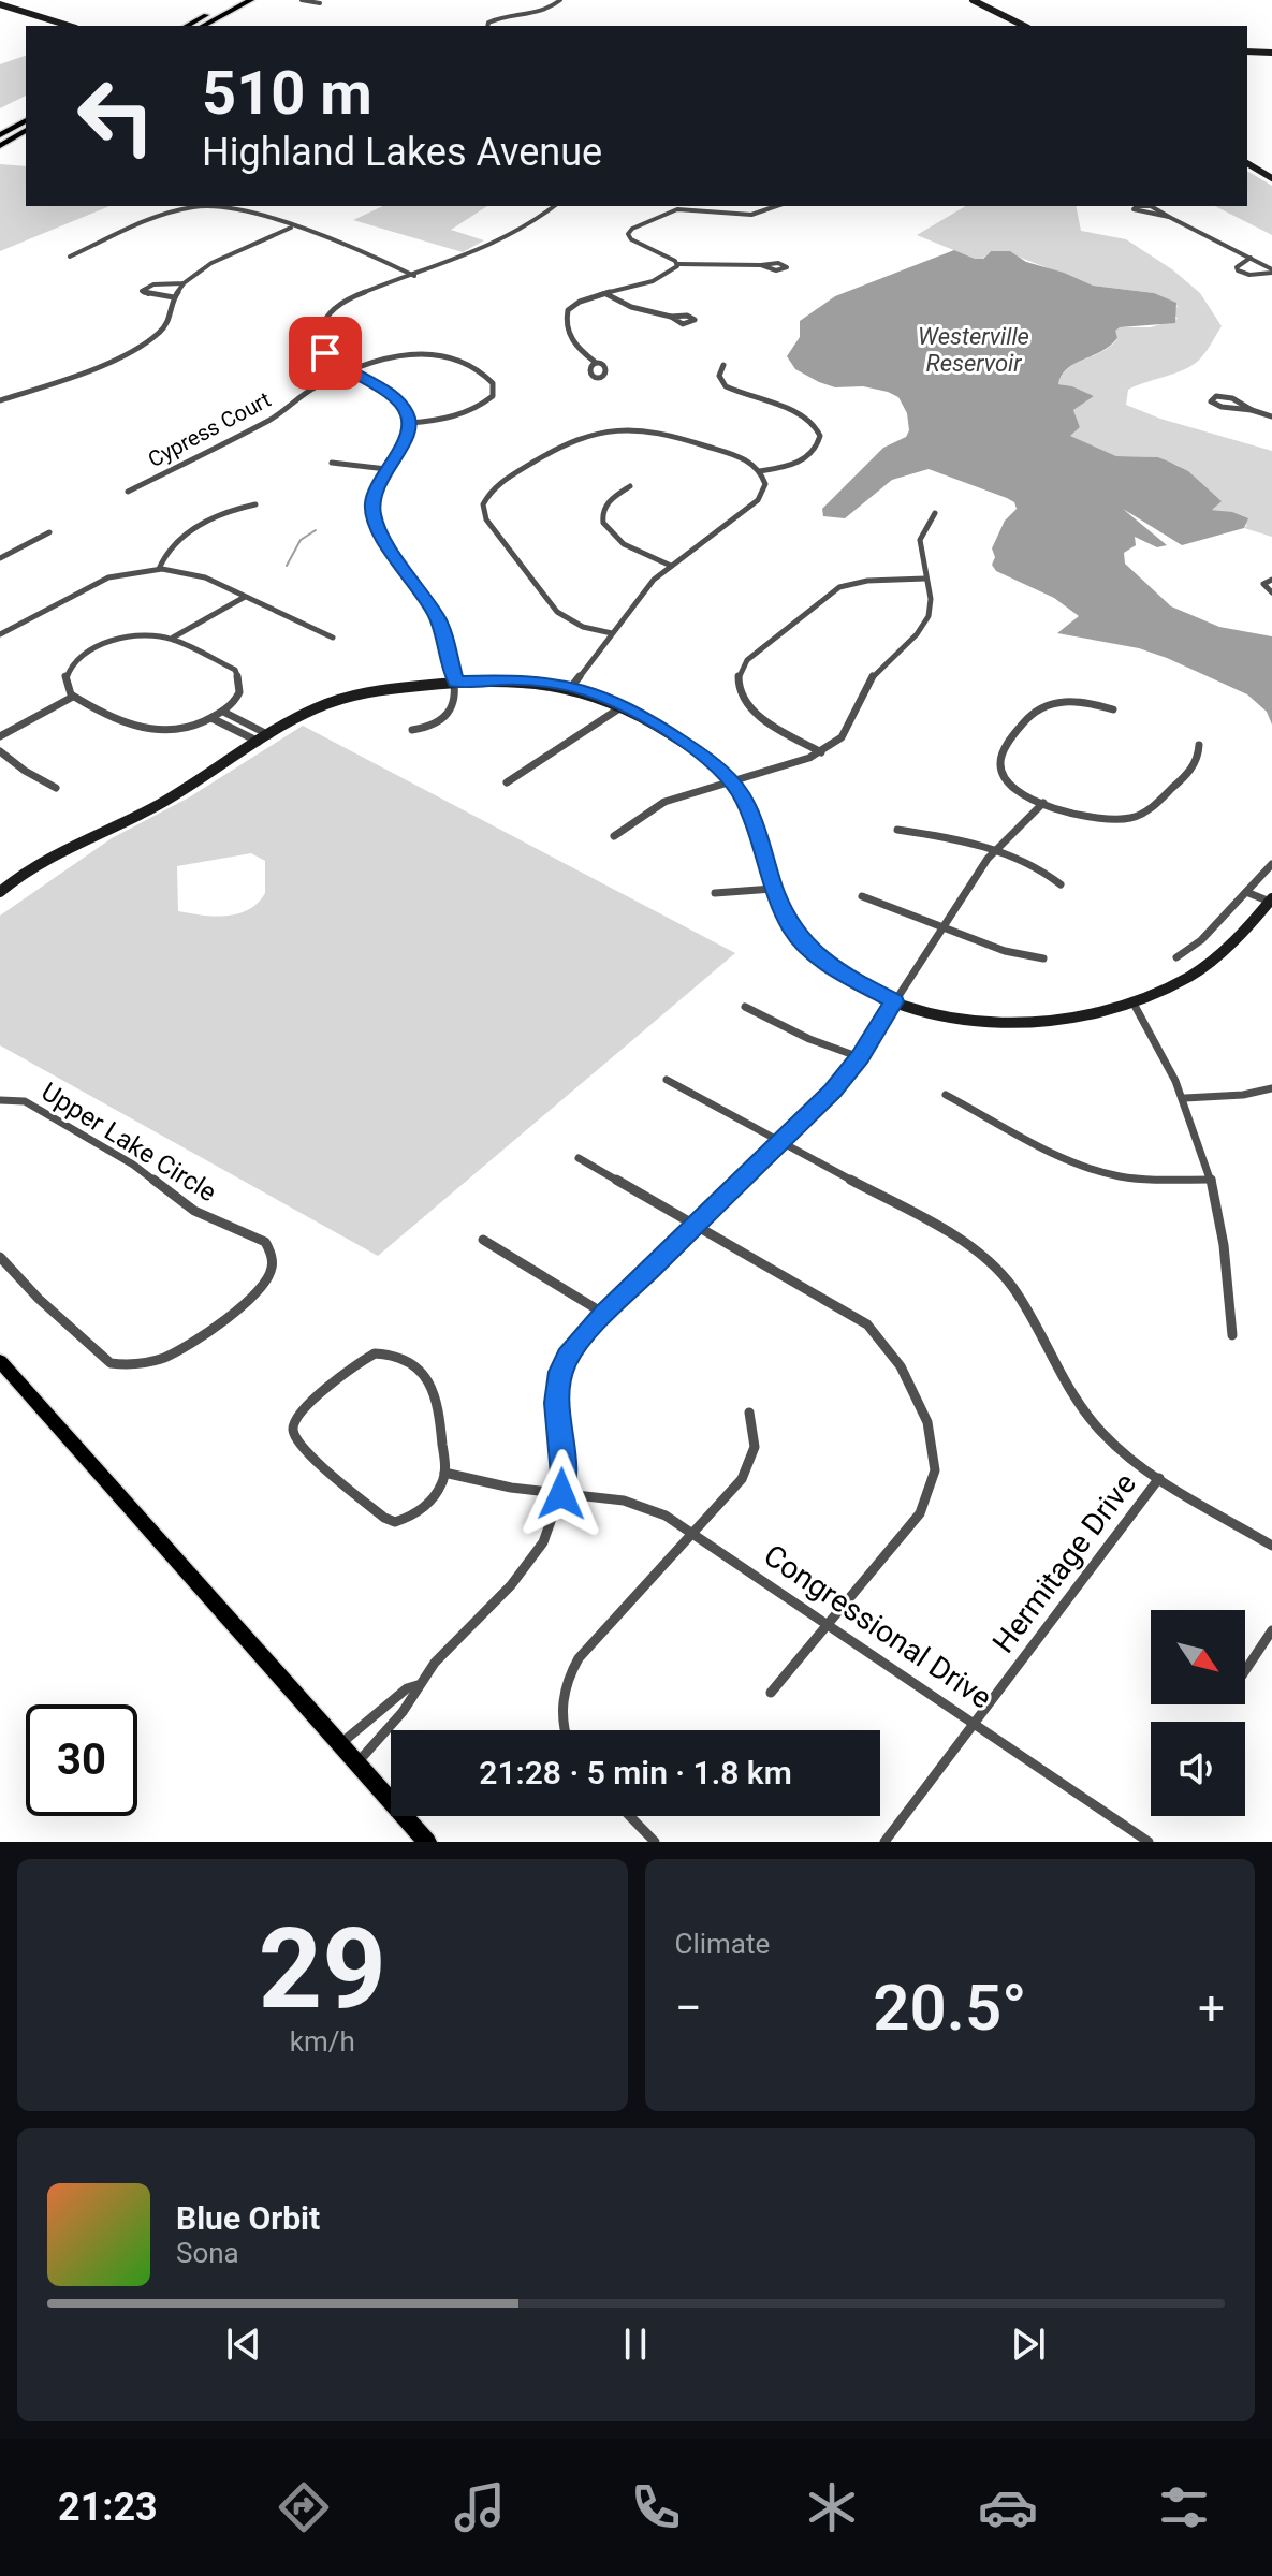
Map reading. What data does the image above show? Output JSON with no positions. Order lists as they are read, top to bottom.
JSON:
{
  "streets": {
    "street": [
      "Cypress Court",
      "Upper Lake Circle",
      "Hermitage Drive",
      "Congressional Drive"
    ]
  },
  "crossings": [
    ["Hermitage Drive", "Congressional Drive"]
  ],
  "water": ["Westerville Reservoir"],
  "north": "bottom right",
  "page": {
    "turn": ["510 m", "Highland Lakes Avenue"],
    "limit": "30",
    "trip": "21:28 · 5 min · 1.8 km",
    "tile": [
      ["29", "km/h"],
      "Climate"
    ],
    "heat": ["−", "20.5°", "+"],
    "song": ["Blue Orbit", "Sona"],
    "tabs": "21:23"
  }
}
